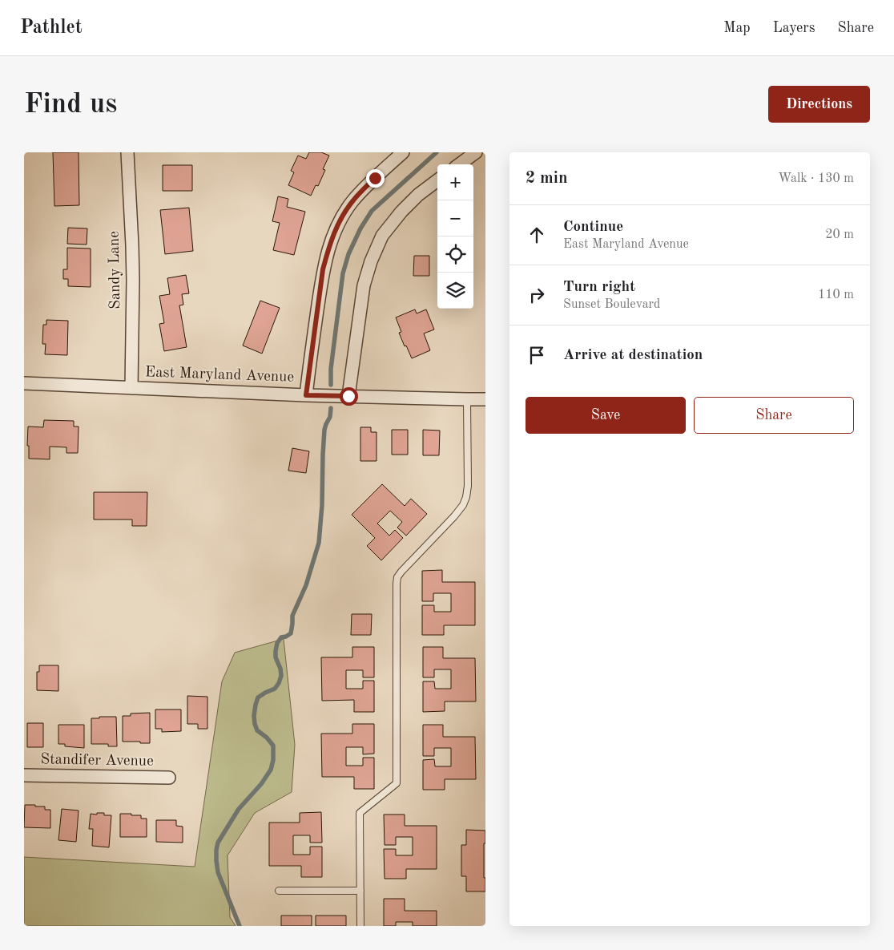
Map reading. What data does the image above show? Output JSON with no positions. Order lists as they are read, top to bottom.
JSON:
{
  "streets": {
    "street": ["Sandy Lane", "East Maryland Avenue", "Standifer Avenue"]
  },
  "crossings": [
    ["Sandy Lane", "East Maryland Avenue"]
  ],
  "page": {
    "header": "Pathlet",
    "nav": ["Map", "Layers", "Share"],
    "buttons": [
      "Directions",
      ["Save", "Share"]
    ],
    "title": "Find us",
    "heading": ["2 min", "Walk · 130 m"],
    "map_buttons": ["+", "−"],
    "list": [
      ["Continue", "East Maryland Avenue", "20 m"],
      ["Turn right", "Sunset Boulevard", "110 m"],
      "Arrive at destination"
    ]
  }
}
